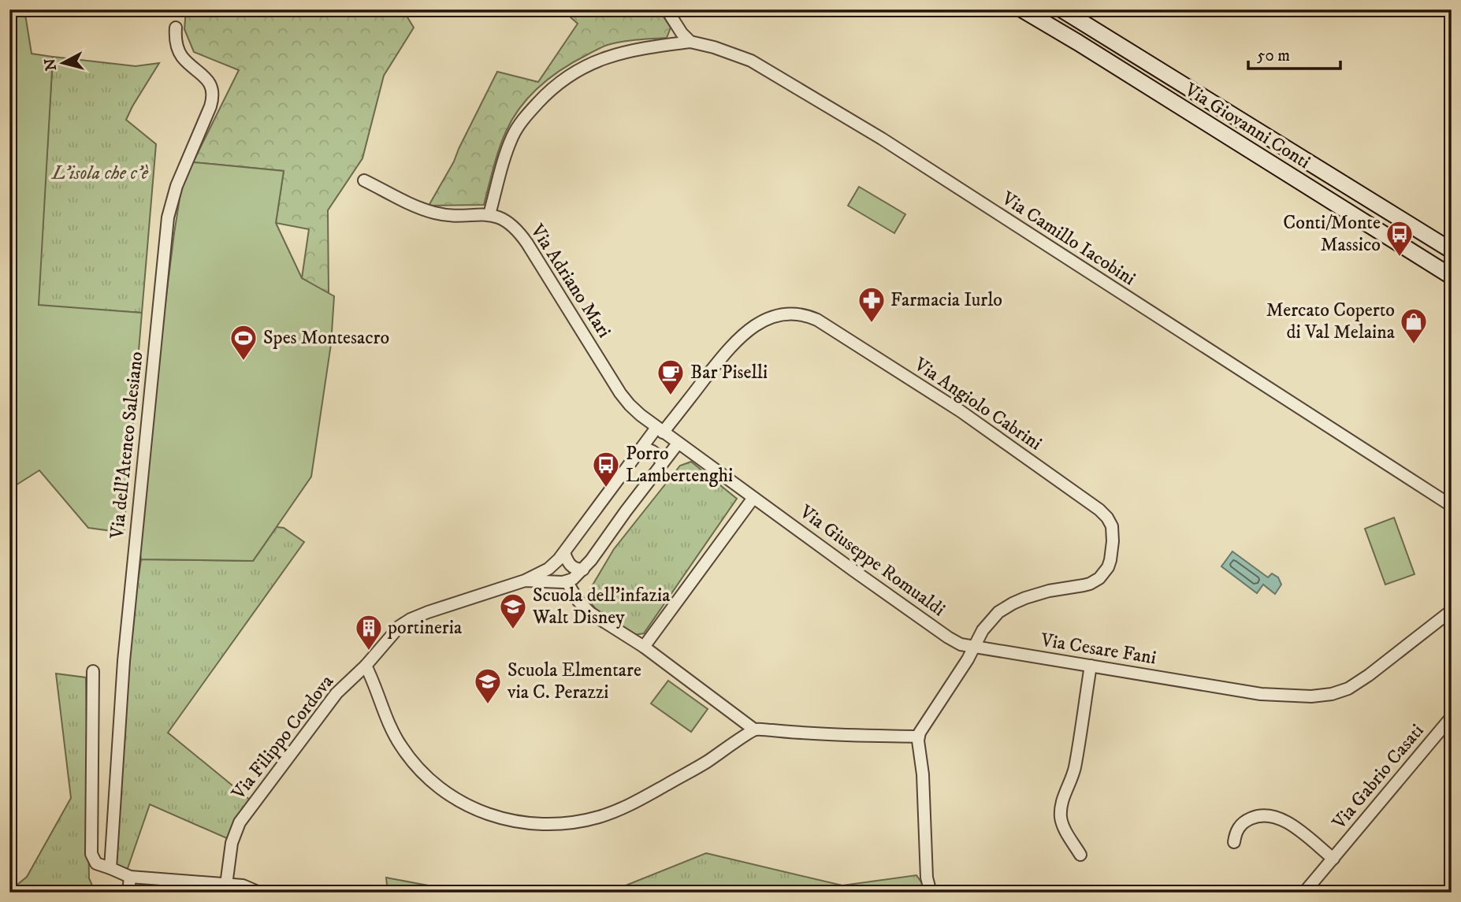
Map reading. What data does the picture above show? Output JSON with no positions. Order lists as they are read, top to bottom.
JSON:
{
  "streets": {
    "main road": ["Via Giovanni Conti"],
    "street": [
      "Via Camillo Iacobini",
      "Via Adriano Mari",
      "Via Angiolo Cabrini",
      "Via dell'Ateneo Salesiano",
      "Via Giuseppe Romualdi",
      "Via Cesare Fani",
      "Via Filippo Cordova",
      "Via Gabrio Casati"
    ]
  },
  "crossings": [
    ["Via Adriano Mari", "Via Angiolo Cabrini"],
    ["Via Adriano Mari", "Via Giuseppe Romualdi"],
    ["Via Angiolo Cabrini", "Via Giuseppe Romualdi"],
    ["Via Angiolo Cabrini", "Via Cesare Fani"],
    ["Via Angiolo Cabrini", "Via Filippo Cordova"],
    ["Via Giuseppe Romualdi", "Via Cesare Fani"]
  ],
  "parks": ["L'isola che c'è"],
  "places": {
    "bus stop": ["Conti/Monte Massico", "Porro Lambertenghi"],
    "pharmacy": ["Farmacia Iurlo"],
    "shop": ["Mercato Coperto di Val Melaina"],
    "sports": ["Spes Montesacro"],
    "cafe": ["Bar Piselli"],
    "school or university": ["Scuola dell'infazia Walt Disney", "Scuola Elmentare via C. Perazzi"],
    "building": ["portineria"]
  },
  "scale_bar": "50 m",
  "north": "left"
}
